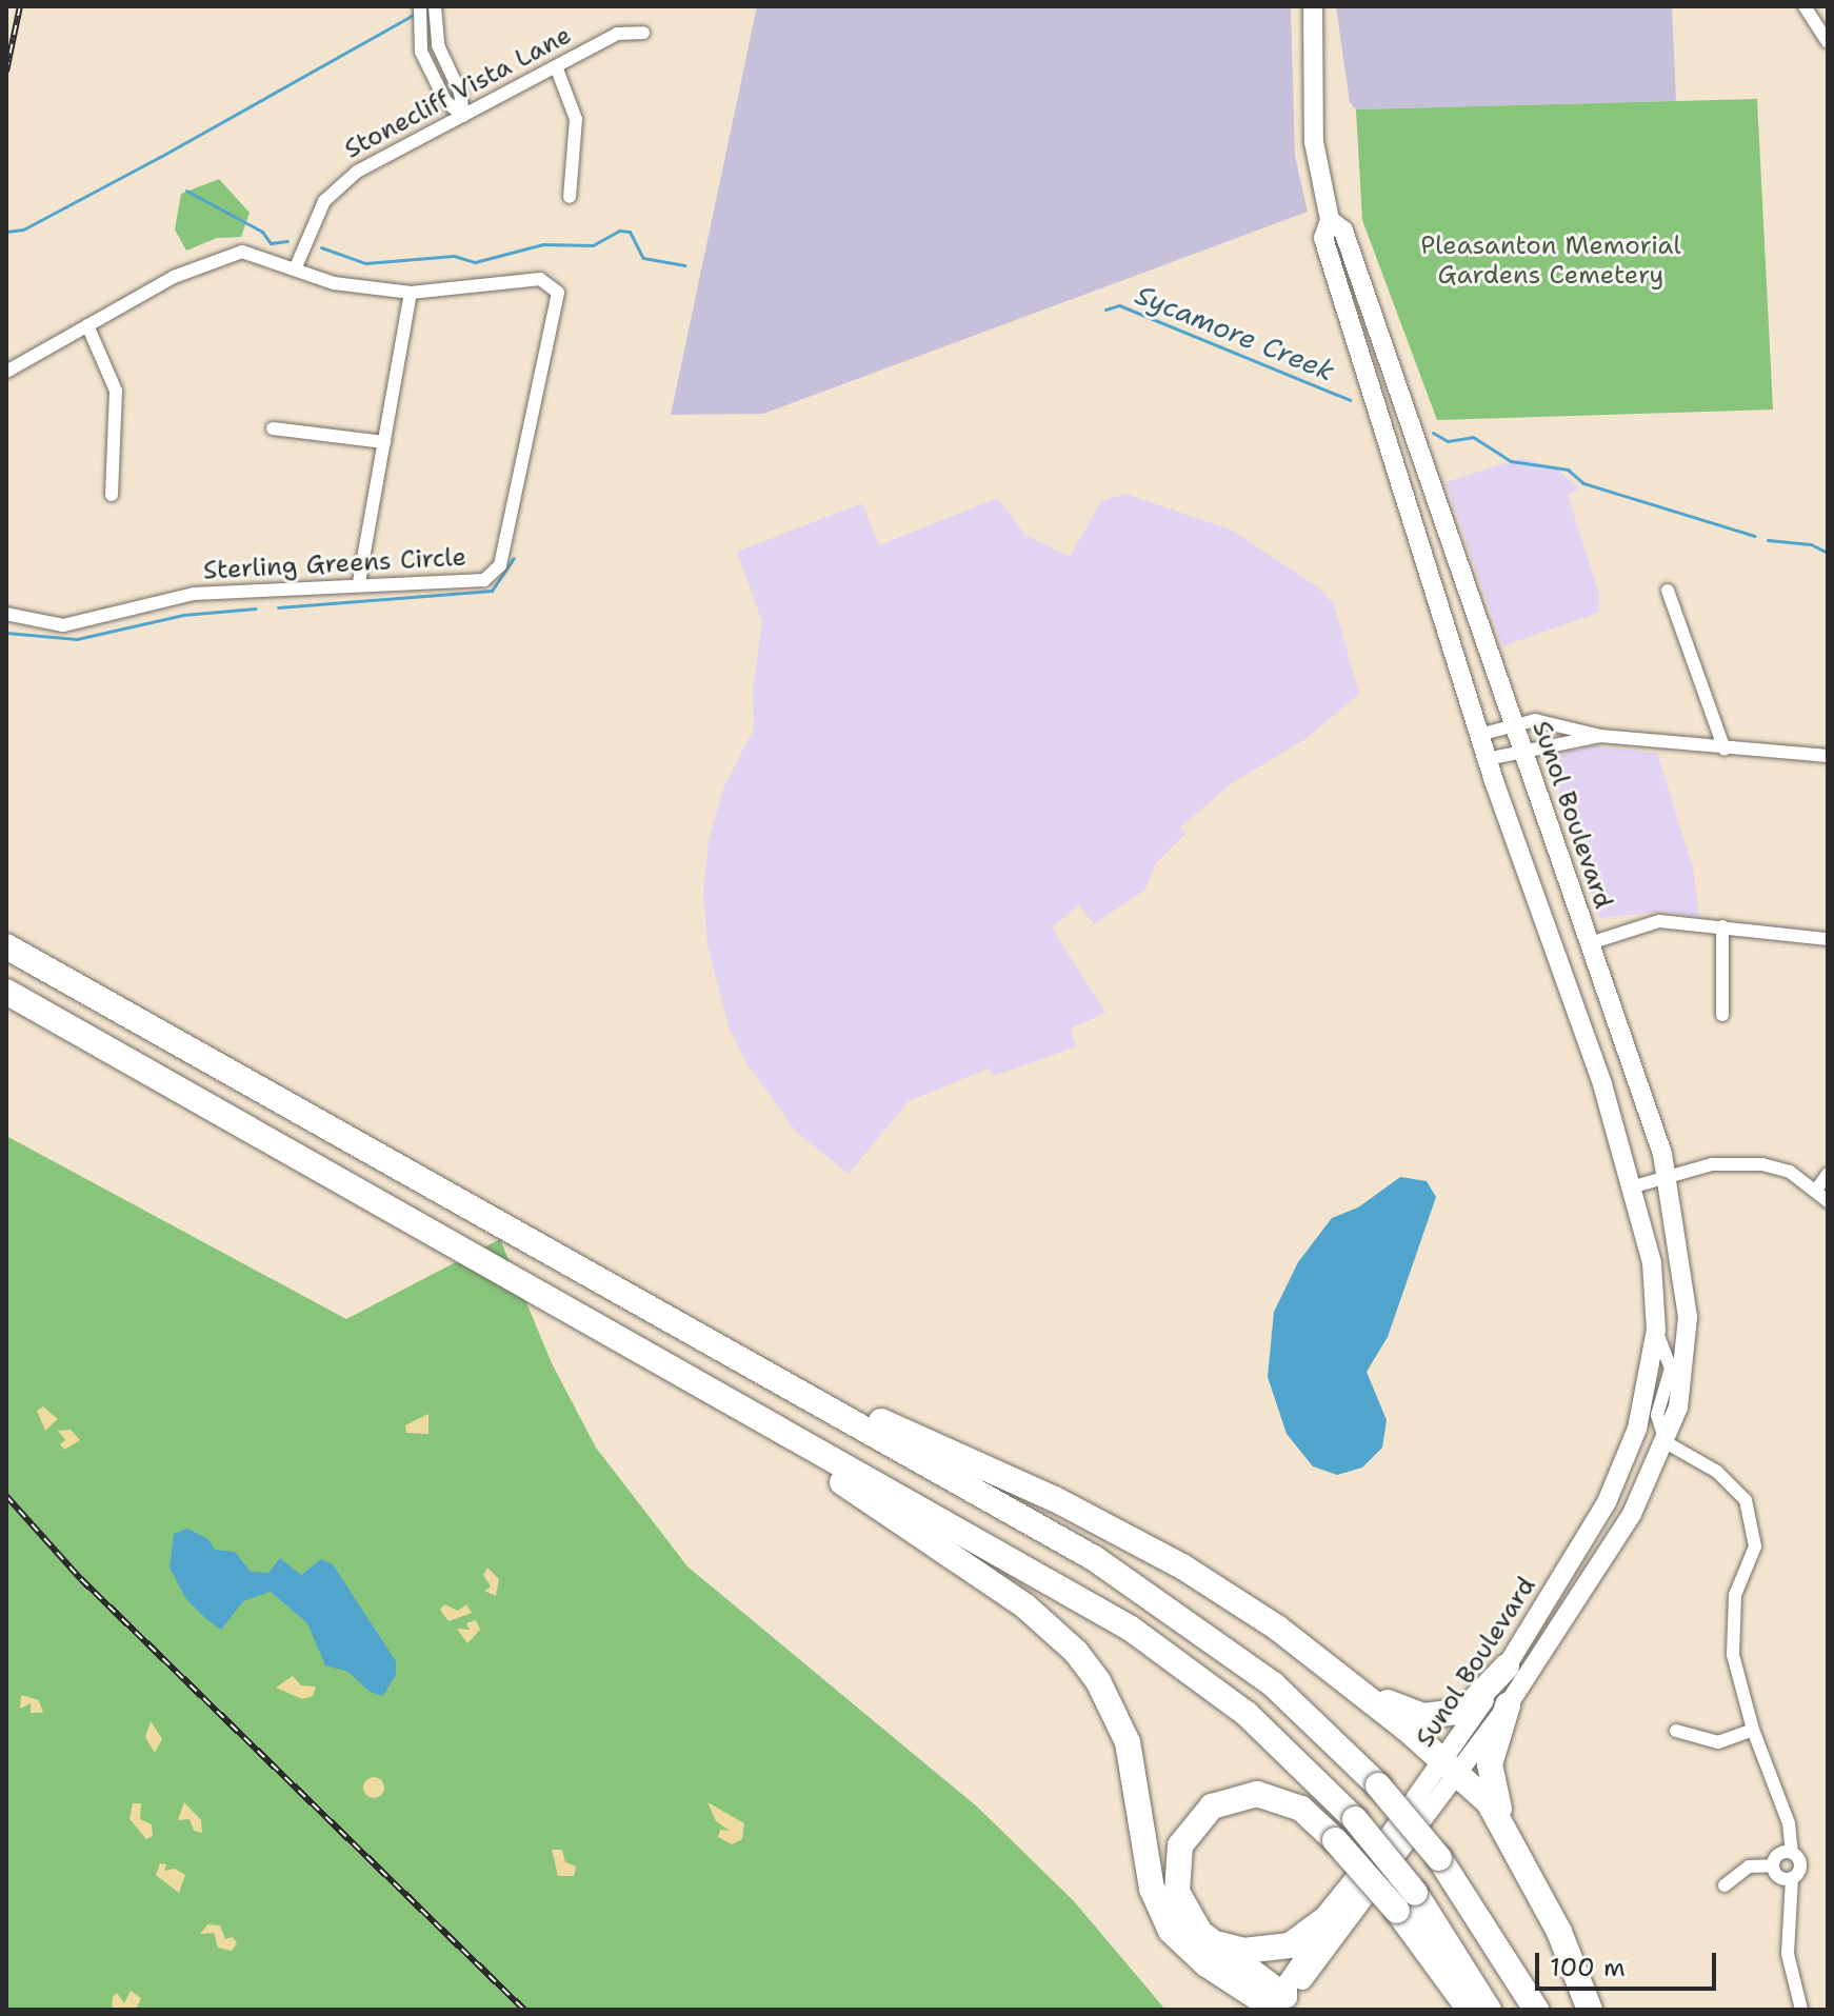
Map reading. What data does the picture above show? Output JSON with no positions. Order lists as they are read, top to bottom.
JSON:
{
  "streets": {
    "main road": ["Sunol Boulevard"],
    "street": ["Stonecliff Vista Lane", "Sterling Greens Circle"]
  },
  "crossings": [
    ["Stonecliff Vista Lane", "Sterling Greens Circle"]
  ],
  "water": ["Sycamore Creek"],
  "parks": ["Pleasanton Memorial Gardens Cemetery"],
  "scale_bar": "100 m"
}
